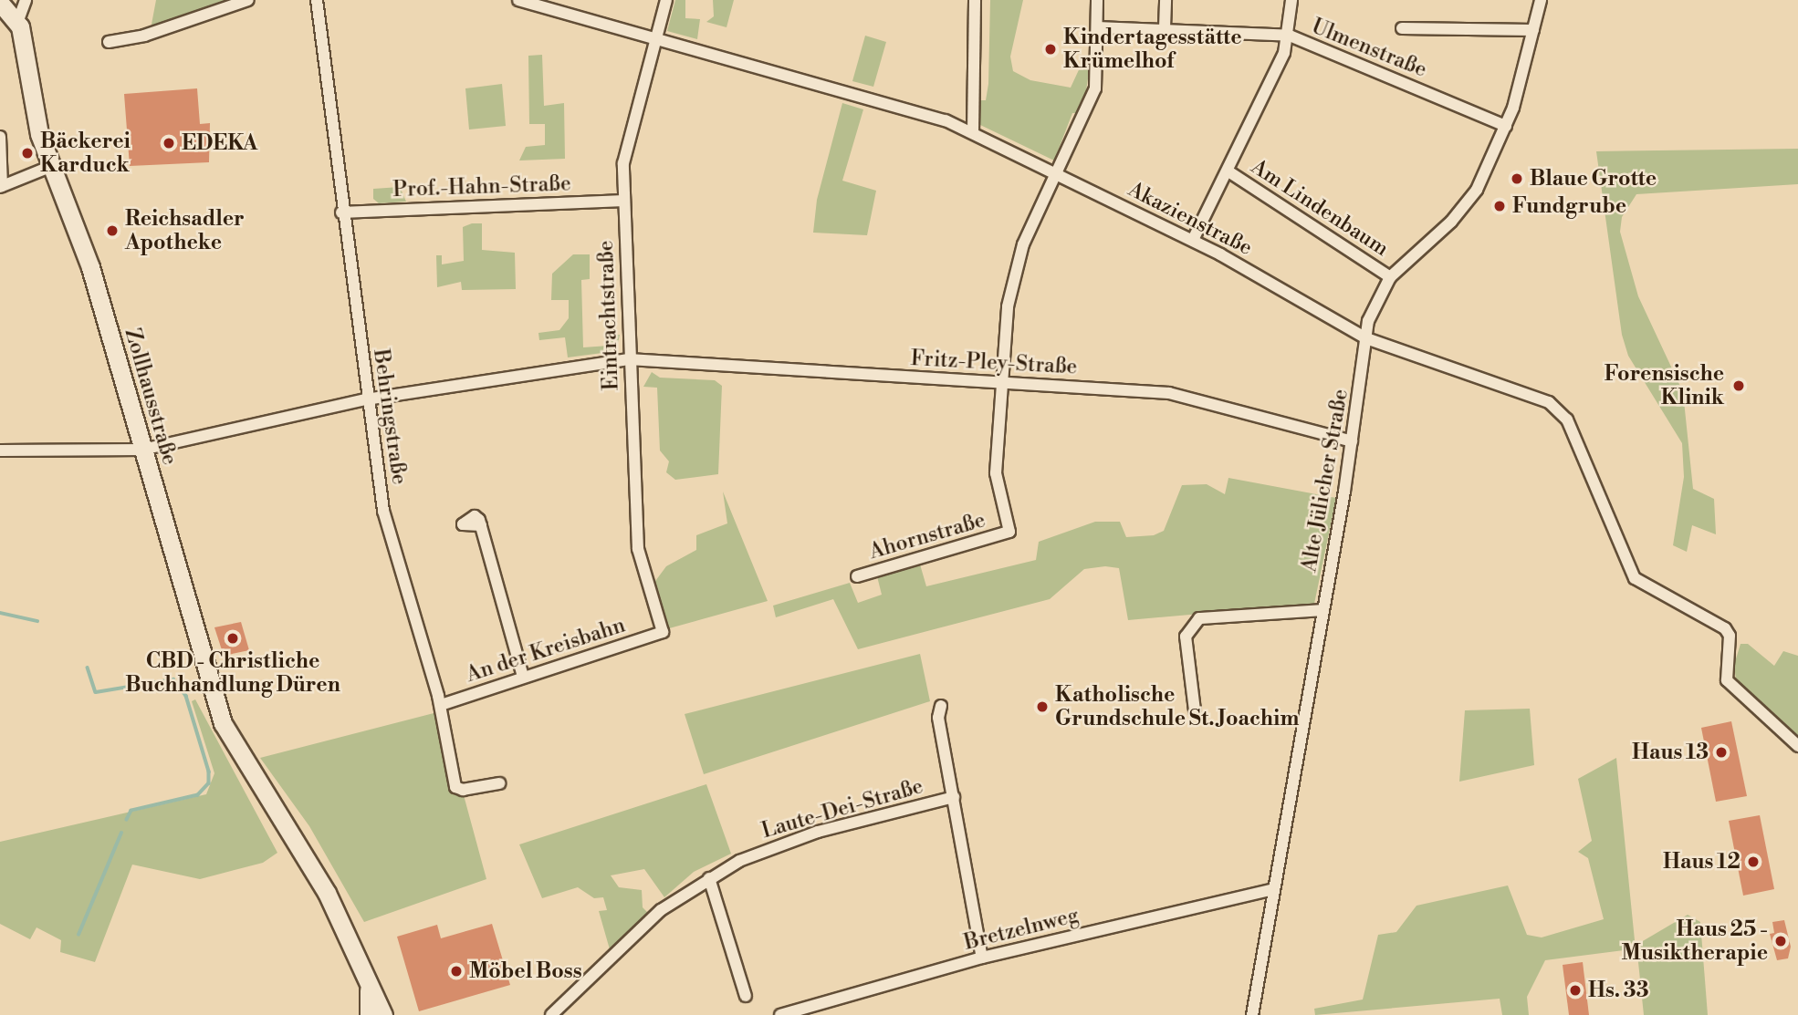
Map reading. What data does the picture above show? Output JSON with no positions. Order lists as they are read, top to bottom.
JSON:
{
  "streets": {
    "street": [
      "Ulmenstraße",
      "Prof.-Hahn-Straße",
      "Am Lindenbaum",
      "Akazienstraße",
      "Eintrachtstraße",
      "Fritz-Pley-Straße",
      "Zollhausstraße",
      "Behringstraße",
      "Alte Jülicher Straße",
      "Ahornstraße",
      "An der Kreisbahn",
      "Laute-Dei-Straße",
      "Bretzelnweg"
    ]
  },
  "crossings": [
    ["Ulmenstraße", "Alte Jülicher Straße"],
    ["Ulmenstraße", "Ahornstraße"],
    ["Prof.-Hahn-Straße", "Eintrachtstraße"],
    ["Prof.-Hahn-Straße", "Behringstraße"],
    ["Am Lindenbaum", "Alte Jülicher Straße"],
    ["Akazienstraße", "Eintrachtstraße"],
    ["Akazienstraße", "Alte Jülicher Straße"],
    ["Akazienstraße", "Ahornstraße"],
    ["Eintrachtstraße", "Fritz-Pley-Straße"],
    ["Eintrachtstraße", "An der Kreisbahn"],
    ["Fritz-Pley-Straße", "Zollhausstraße"],
    ["Fritz-Pley-Straße", "Behringstraße"],
    ["Fritz-Pley-Straße", "Alte Jülicher Straße"],
    ["Fritz-Pley-Straße", "Ahornstraße"],
    ["Behringstraße", "An der Kreisbahn"],
    ["Alte Jülicher Straße", "Bretzelnweg"],
    ["Laute-Dei-Straße", "Bretzelnweg"]
  ],
  "places": [
    "Kindertagesstätte Krümelhof",
    "EDEKA",
    "Bäckerei Karduck",
    "Blaue Grotte",
    "Fundgrube",
    "Reichsadler Apotheke",
    "Forensische Klinik",
    "CBD - Christliche Buchhandlung Düren",
    "Katholische Grundschule St. Joachim",
    "Haus 13",
    "Haus 12",
    "Haus 25 - Musiktherapie",
    "Möbel Boss",
    "Hs. 33"
  ]
}
